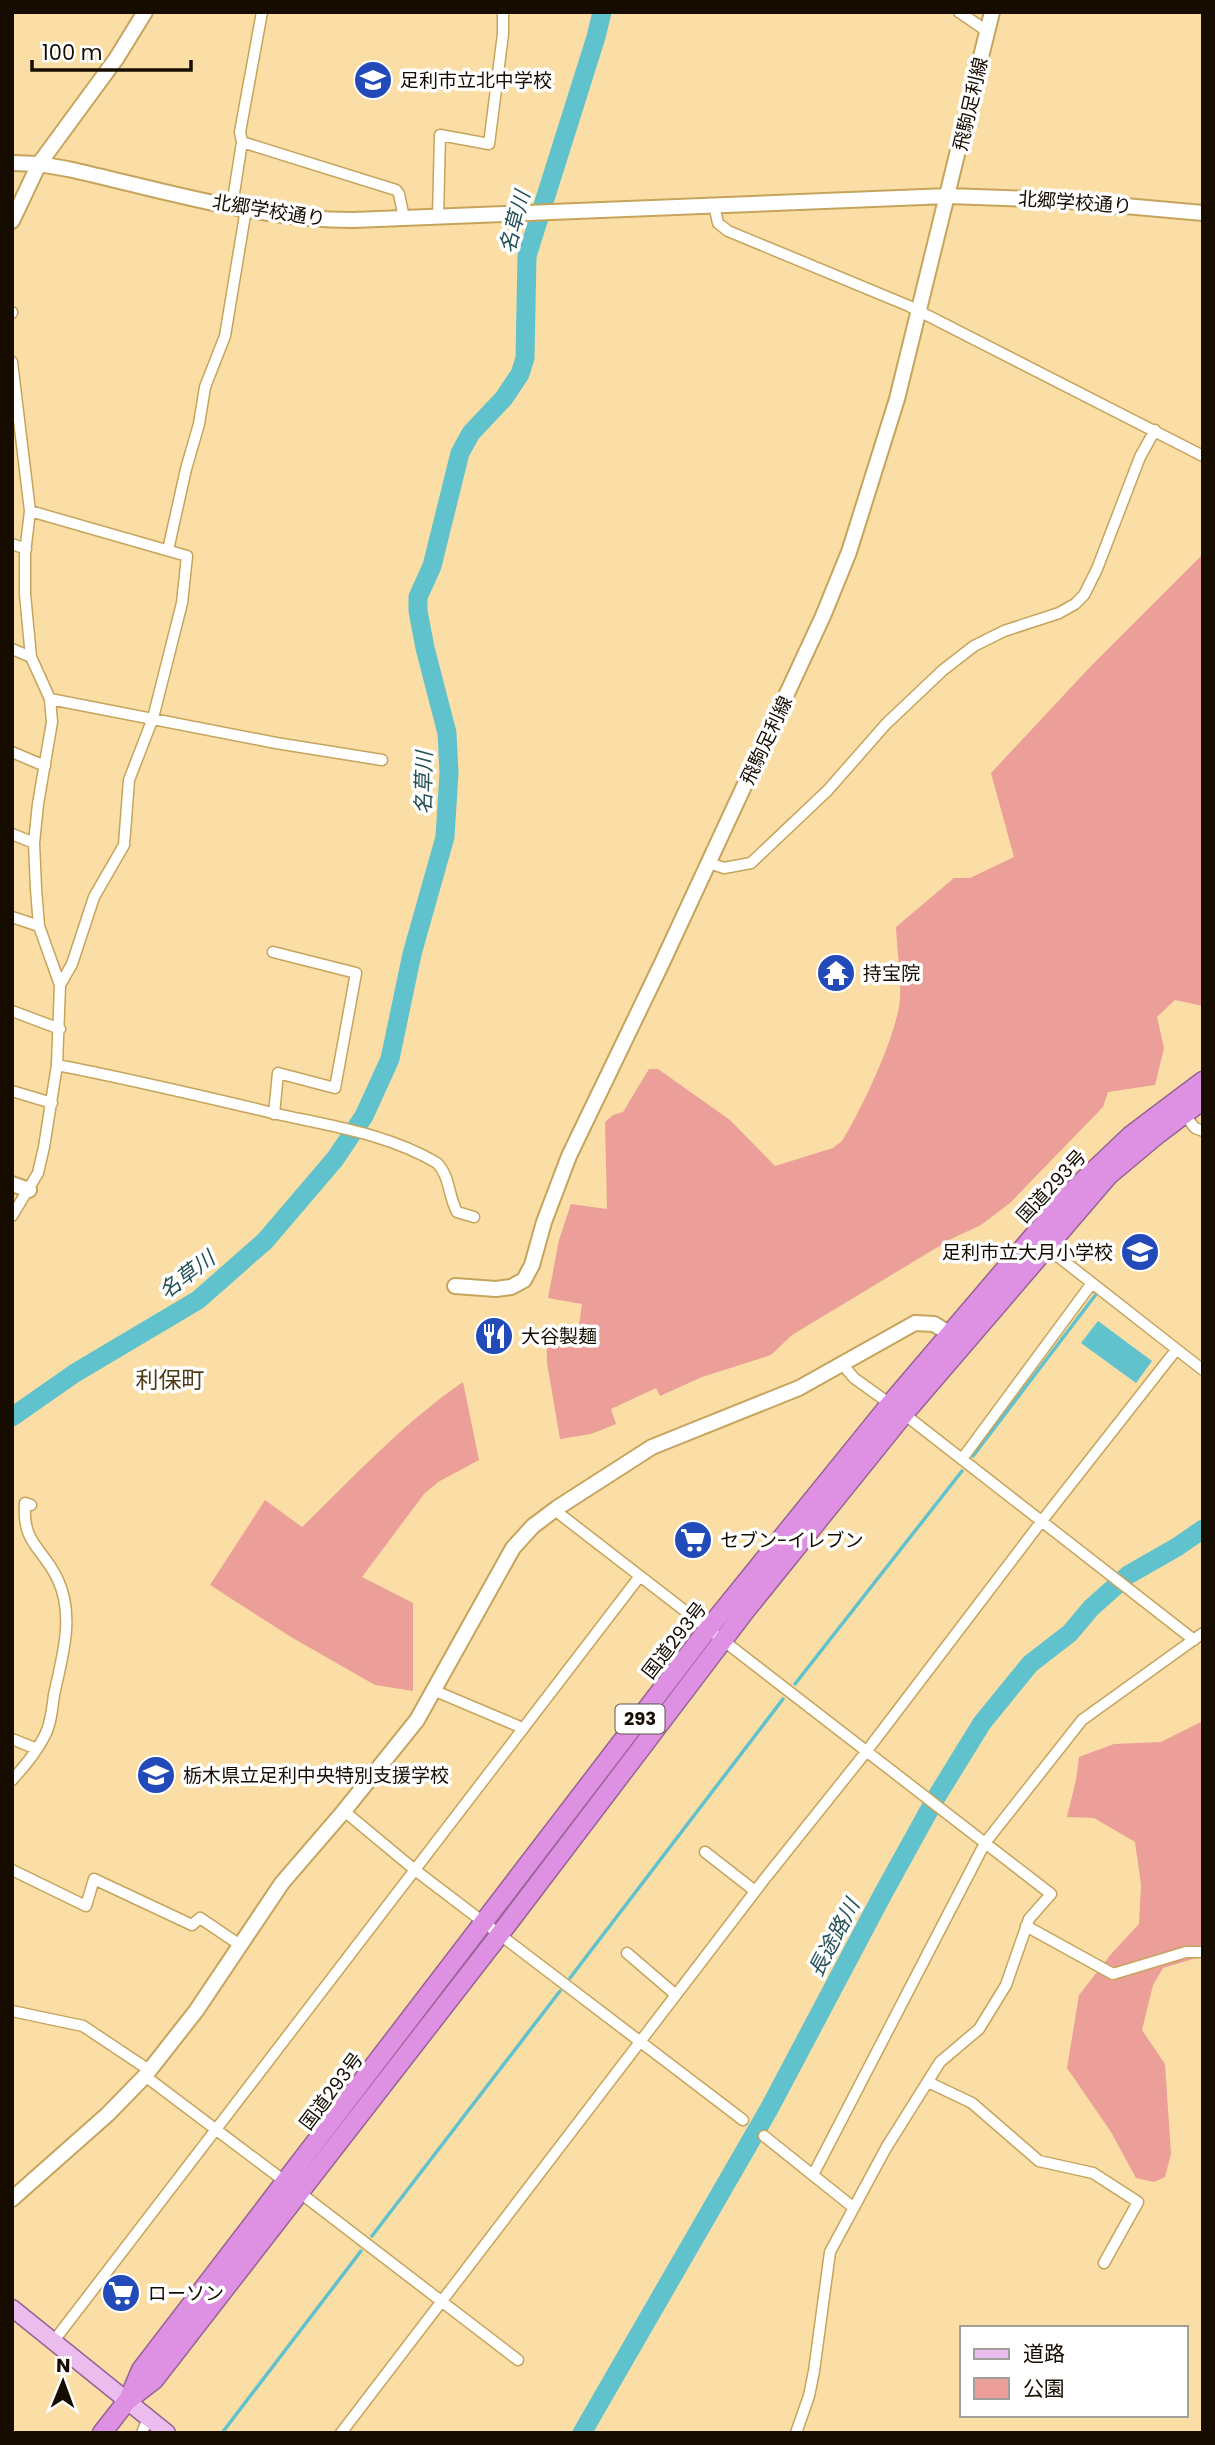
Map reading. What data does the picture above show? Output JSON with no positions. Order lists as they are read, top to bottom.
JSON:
{
  "streets": {
    "highway": ["国道293号", "293"],
    "main road": ["飛駒足利線", "北郷学校通り"]
  },
  "crossings": [
    ["飛駒足利線", "北郷学校通り"]
  ],
  "districts": ["利保町"],
  "water": ["名草川", "長途路川"],
  "places": {
    "school or university": ["足利市立北中学校", "足利市立大月小学校", "栃木県立足利中央特別支援学校"],
    "temple": ["持宝院"],
    "restaurant": ["大谷製麺"],
    "supermarket": ["セブン-イレブン", "ローソン"]
  },
  "legend": ["道路", "公園"],
  "scale_bar": "100 m",
  "north": "top"
}
